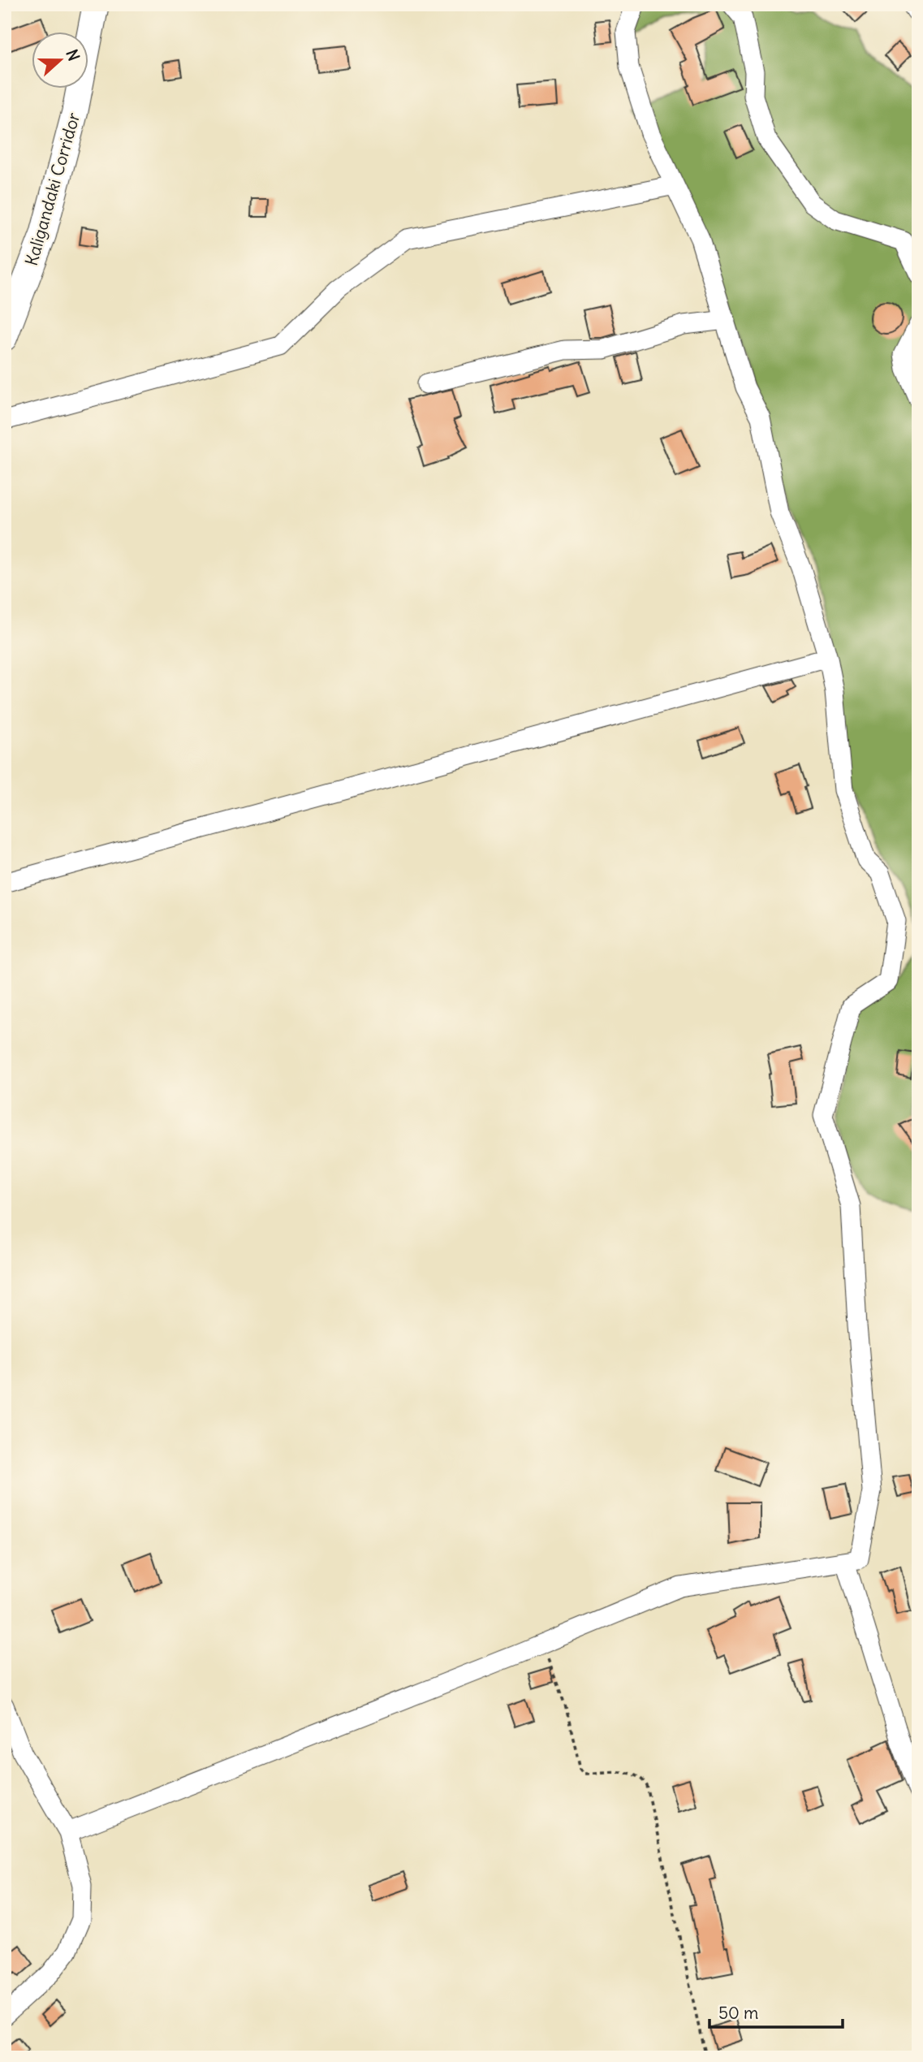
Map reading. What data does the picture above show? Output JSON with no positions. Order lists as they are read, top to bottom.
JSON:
{
  "streets": {
    "main road": ["Kaligandaki Corridor"]
  },
  "scale_bar": "50 m",
  "north": "right"
}
